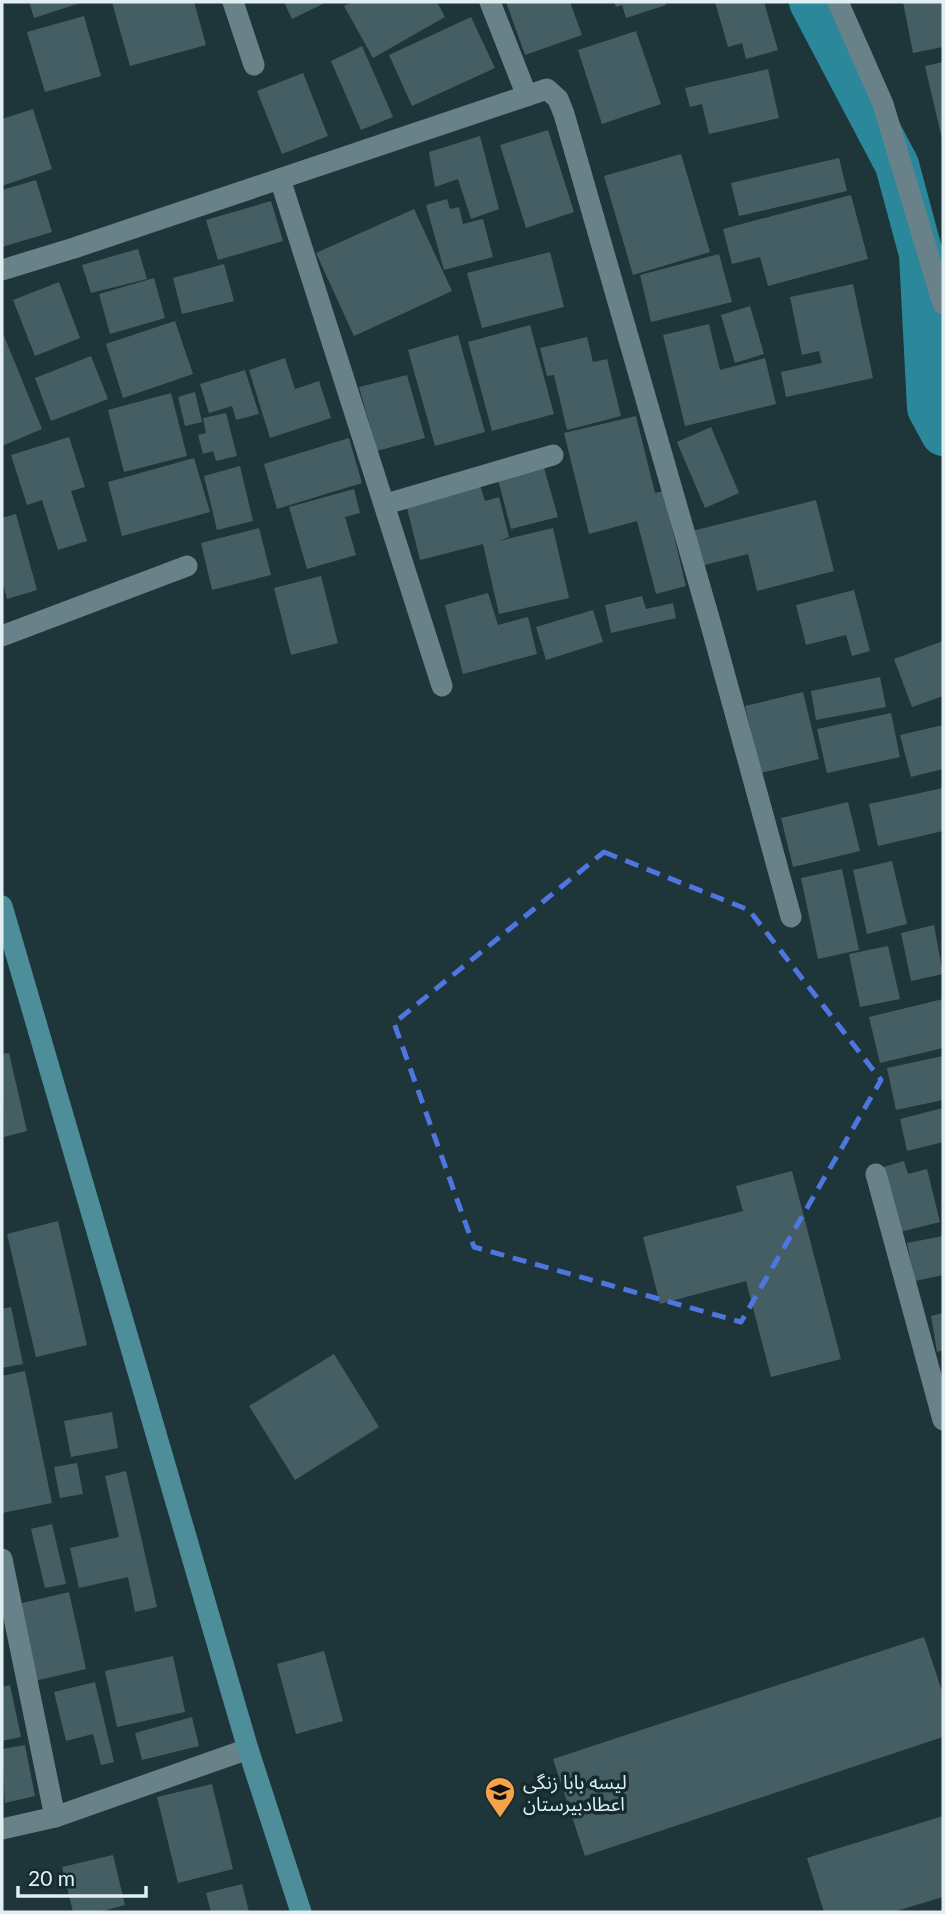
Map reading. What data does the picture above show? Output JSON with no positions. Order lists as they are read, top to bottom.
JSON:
{
  "places": {
    "school or university": ["لیسه بابا زنگی اعطادبیرستان"]
  },
  "scale_bar": "20 m"
}
